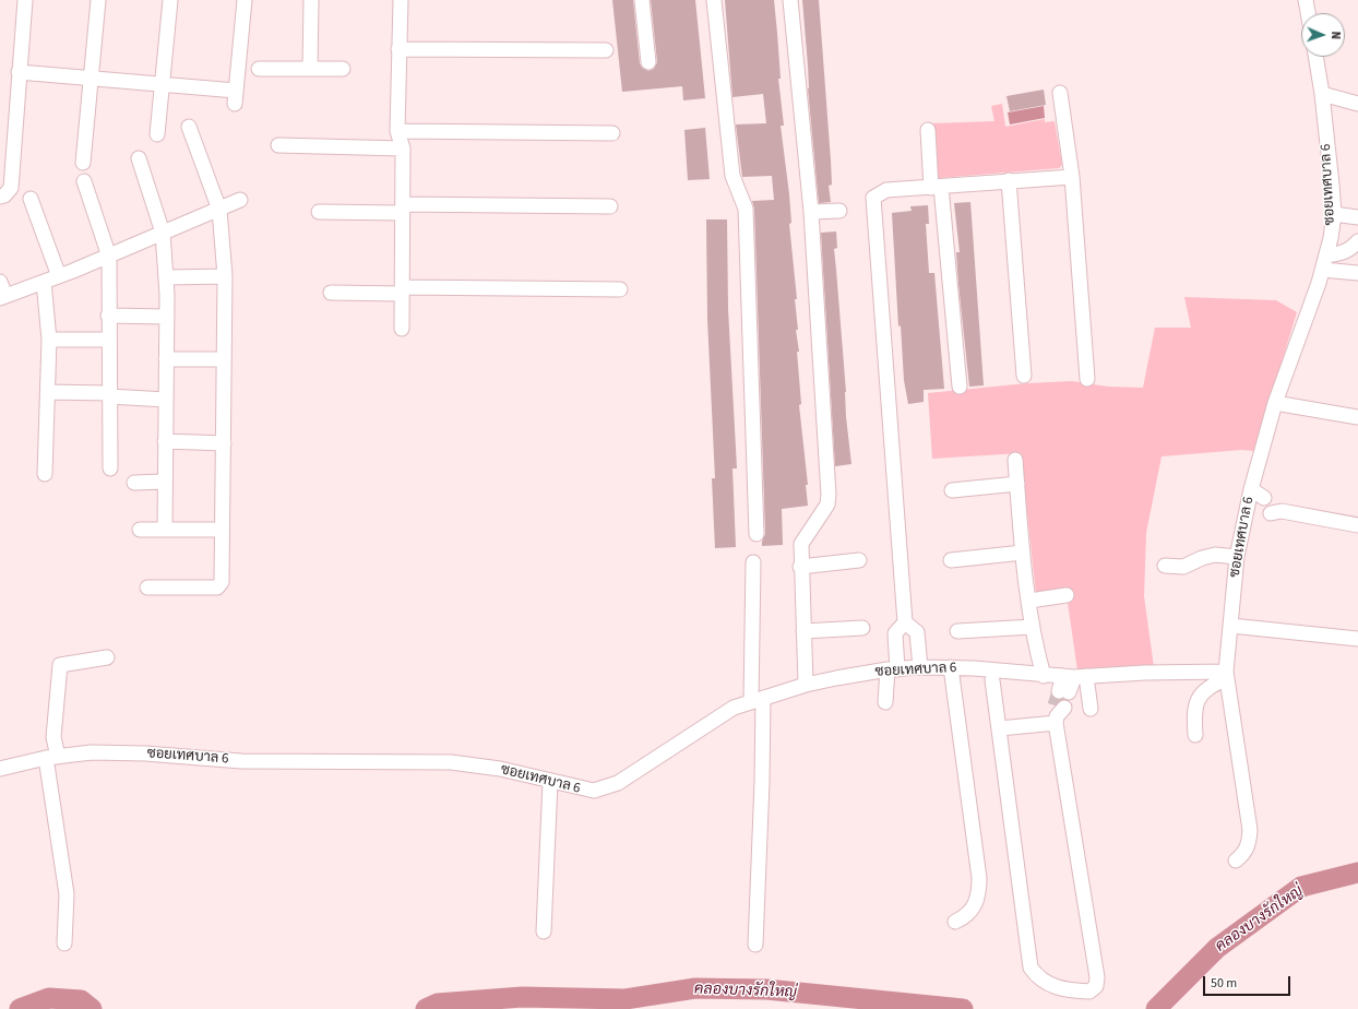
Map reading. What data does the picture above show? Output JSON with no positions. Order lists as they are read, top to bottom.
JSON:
{
  "streets": {
    "street": ["ซอยเทศบาล 6"]
  },
  "water": ["คลองบางรักใหญ่"],
  "scale_bar": "50 m",
  "north": "right"
}
